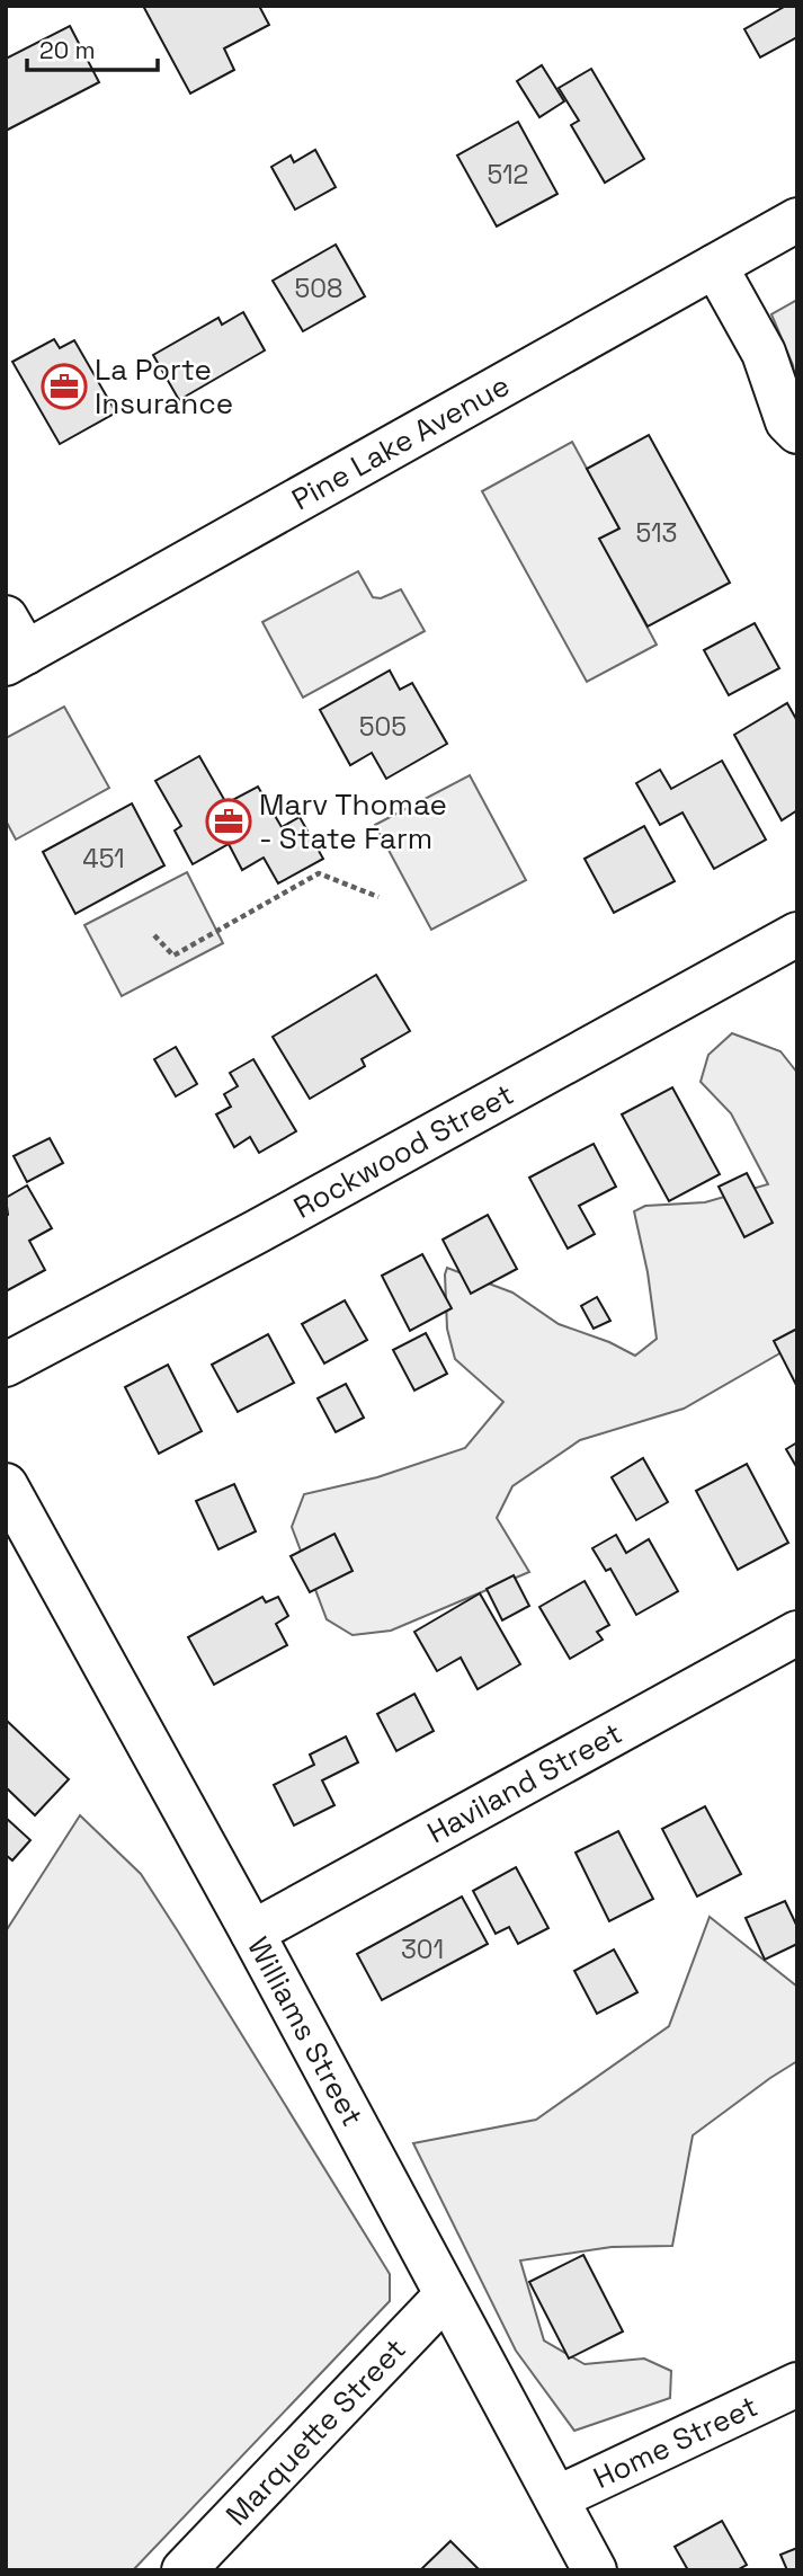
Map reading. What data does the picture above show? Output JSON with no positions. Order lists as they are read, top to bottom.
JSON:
{
  "streets": {
    "street": [
      "Pine Lake Avenue",
      "Rockwood Street",
      "Haviland Street",
      "Williams Street",
      "Marquette Street",
      "Home Street"
    ]
  },
  "crossings": [
    ["Haviland Street", "Williams Street"],
    ["Williams Street", "Marquette Street"],
    ["Williams Street", "Home Street"]
  ],
  "places": {
    "office": ["La Porte Insurance", "Marv Thomae - State Farm"]
  },
  "house_numbers": [
    "512",
    "508",
    "513",
    "505",
    "451",
    "301"
  ],
  "scale_bar": "20 m"
}
